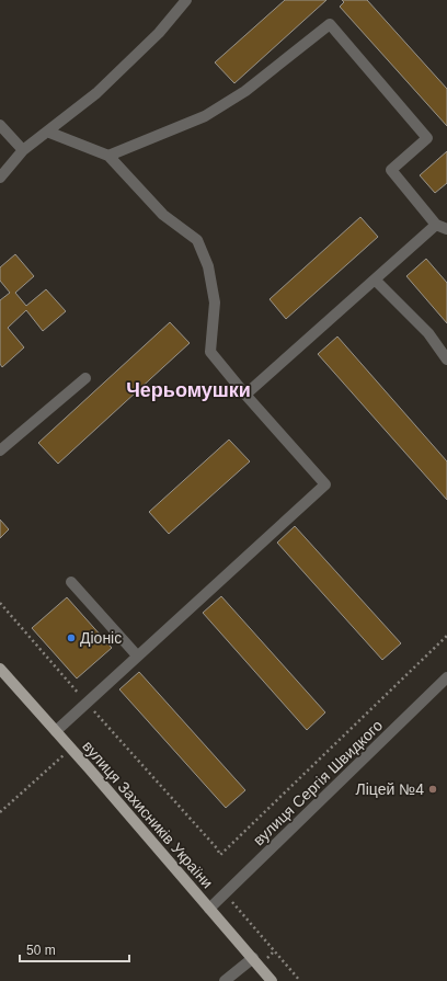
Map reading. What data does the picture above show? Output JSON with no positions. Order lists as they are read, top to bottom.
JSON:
{
  "streets": {
    "main road": ["вулиця Захисників України"],
    "street": ["вулиця Сергія Швидкого"]
  },
  "crossings": [
    ["вулиця Сергія Швидкого", "вулиця Захисників України"]
  ],
  "districts": ["Черьомушки"],
  "places": ["Діоніс", "Ліцей №4"],
  "scale_bar": "50 m"
}
